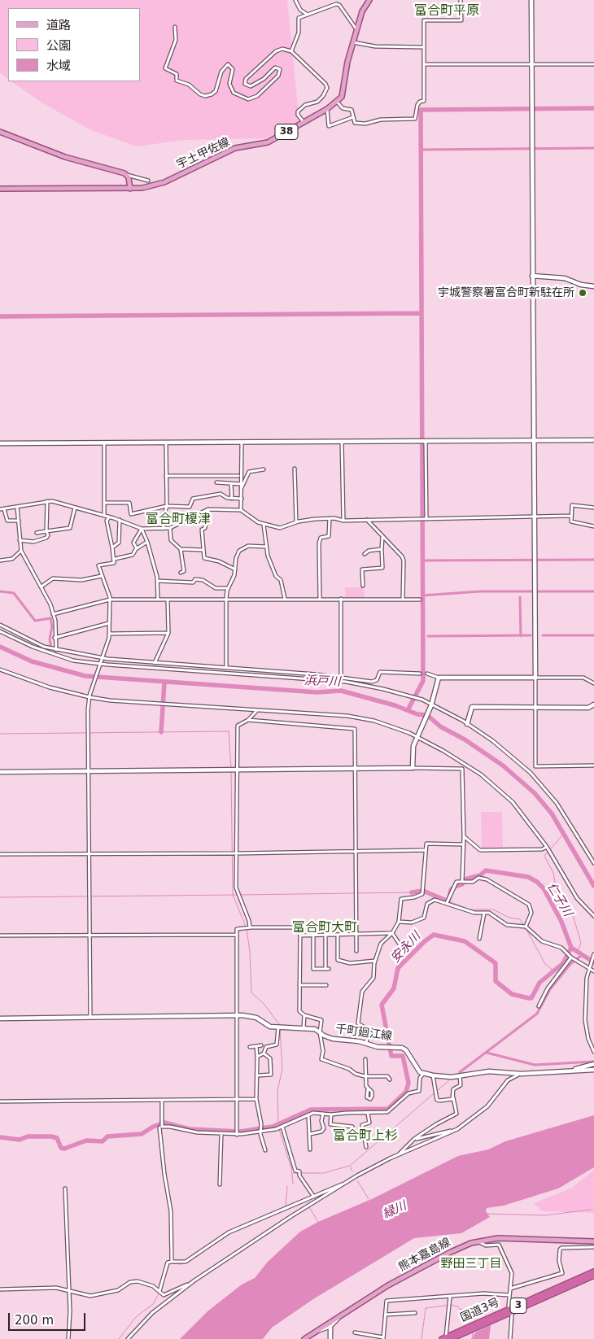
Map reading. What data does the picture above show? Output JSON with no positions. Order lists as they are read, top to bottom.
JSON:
{
  "streets": {
    "highway": ["3", "国道3号"],
    "main road": ["38", "宇土甲佐線", "熊本嘉島線"],
    "street": ["千町廻江線"]
  },
  "districts": [
    "富合町平原",
    "富合町榎津",
    "富合町大町",
    "富合町上杉",
    "野田三丁目"
  ],
  "water": [
    "浜戸川",
    "仁子川",
    "安永川",
    "緑川"
  ],
  "places": ["宇城警察署富合町新駐在所"],
  "legend": ["道路", "公園", "水域"],
  "scale_bar": "200 m"
}
